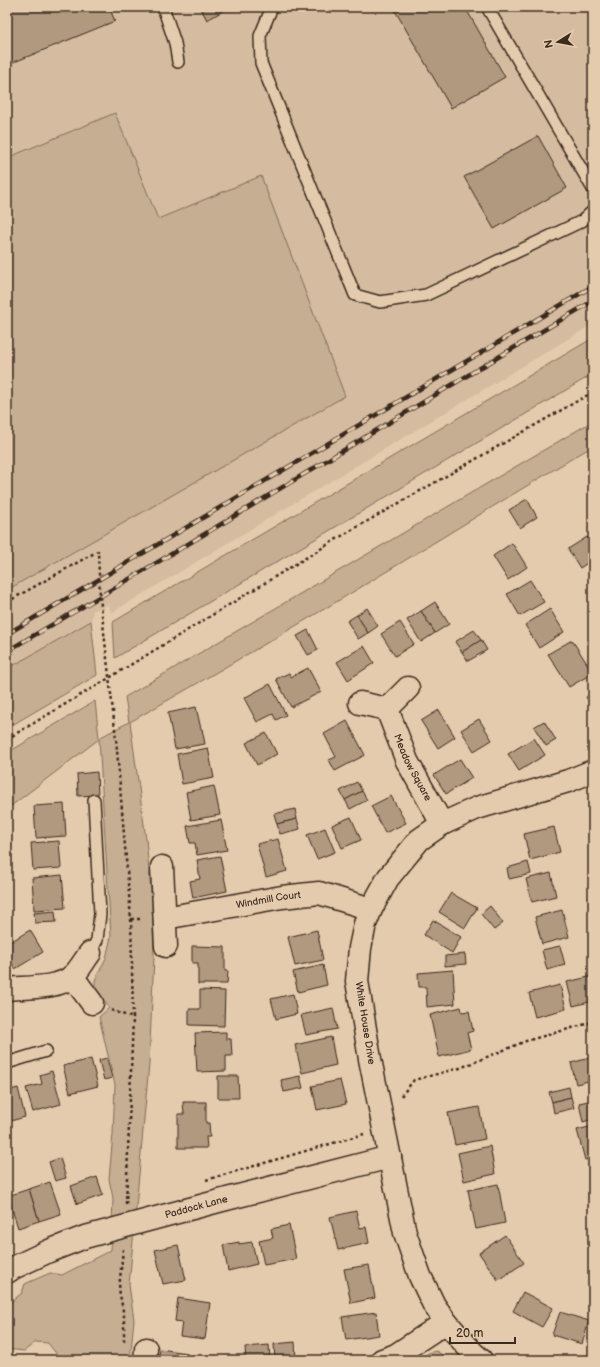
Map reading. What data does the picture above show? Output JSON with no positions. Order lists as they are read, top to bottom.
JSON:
{
  "streets": {
    "street": [
      "Meadow Square",
      "Windmill Court",
      "White House Drive",
      "Paddock Lane"
    ]
  },
  "crossings": [
    ["Meadow Square", "White House Drive"],
    ["Windmill Court", "White House Drive"],
    ["White House Drive", "Paddock Lane"]
  ],
  "scale_bar": "20 m",
  "north": "left"
}
